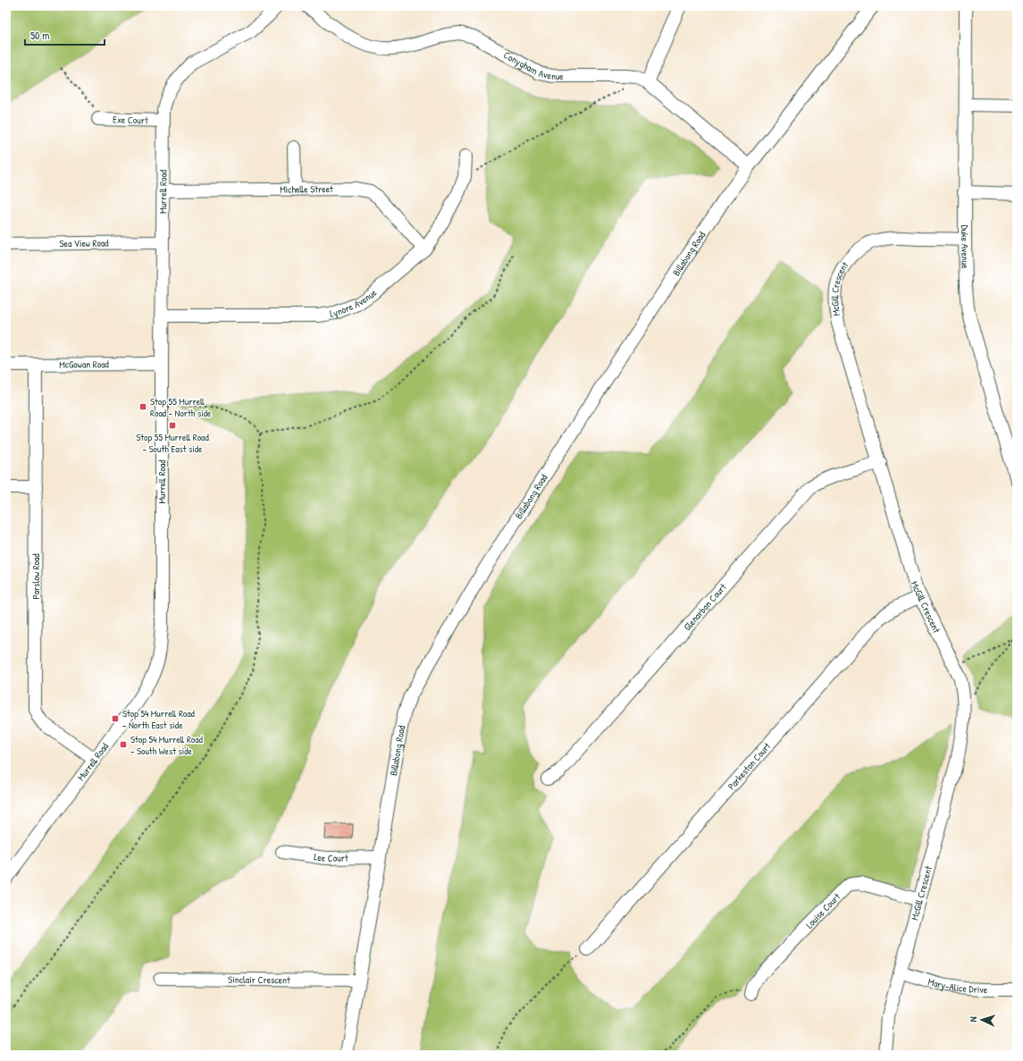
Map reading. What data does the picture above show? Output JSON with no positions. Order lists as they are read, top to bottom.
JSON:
{
  "streets": {
    "street": [
      "Conygham Avenue",
      "Exe Court",
      "Michelle Street",
      "Murrell Road",
      "Sea View Road",
      "Duke Avenue",
      "Billabong Road",
      "McGill Crescent",
      "Lynore Avenue",
      "McGowan Road",
      "Parslow Road",
      "Glenarbon Court",
      "Parkeston Court",
      "Lee Court",
      "Louise Court",
      "Sinclair Crescent",
      "Mary-Alice Drive"
    ]
  },
  "crossings": [
    ["Conygham Avenue", "Billabong Road"],
    ["Exe Court", "Murrell Road"],
    ["Michelle Street", "Murrell Road"],
    ["Michelle Street", "Lynore Avenue"],
    ["Murrell Road", "Sea View Road"],
    ["Murrell Road", "Lynore Avenue"],
    ["Murrell Road", "McGowan Road"],
    ["Murrell Road", "Parslow Road"],
    ["Duke Avenue", "McGill Crescent"],
    ["Billabong Road", "Lee Court"],
    ["Billabong Road", "Sinclair Crescent"],
    ["McGill Crescent", "Glenarbon Court"],
    ["McGill Crescent", "Parkeston Court"],
    ["McGill Crescent", "Louise Court"],
    ["McGill Crescent", "Mary-Alice Drive"],
    ["McGowan Road", "Parslow Road"]
  ],
  "places": {
    "transit": [
      "Stop 55 Murrell Road - North side",
      "Stop 55 Murrell Road - South East side",
      "Stop 54 Murrell Road - North East side",
      "Stop 54 Murrell Road - South West side"
    ]
  },
  "scale_bar": "50 m",
  "north": "left"
}
